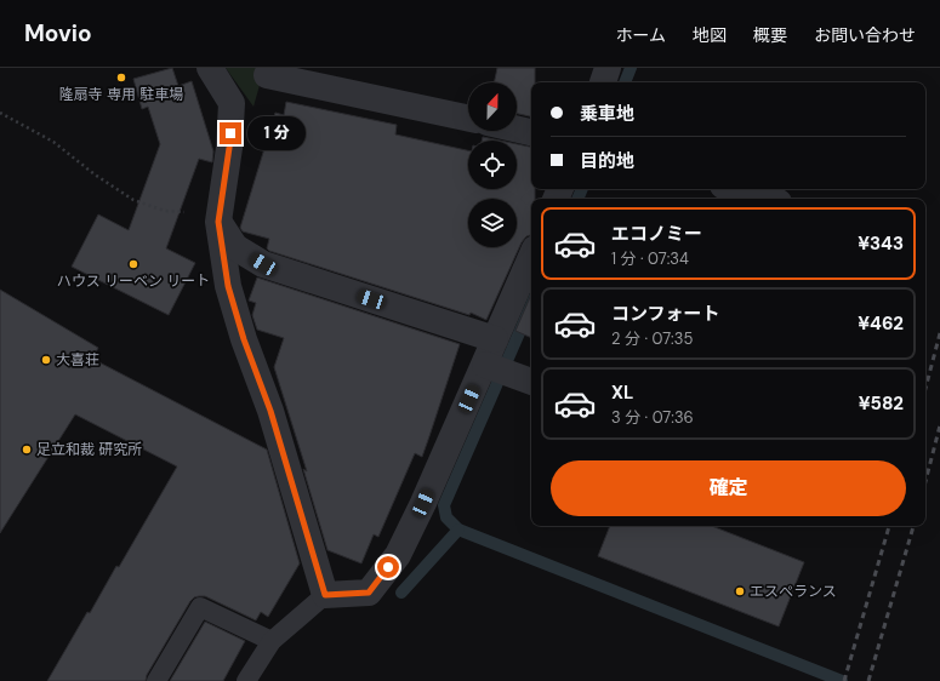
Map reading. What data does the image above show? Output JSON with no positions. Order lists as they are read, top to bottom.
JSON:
{
  "places": [
    "隆扇寺 専用 駐車場",
    "ハウス リーベン リート",
    "大喜荘",
    "足立和裁 研究所",
    "エスぺランス"
  ],
  "north": "top",
  "page": {
    "header": "Movio",
    "nav": [
      "ホーム",
      "地図",
      "概要",
      "お問い合わせ"
    ],
    "banner": ["乗車地", "目的地"],
    "bubble": "1 分",
    "list": [
      {
        "name": "エコノミー",
        "note": "1 分 · 07:34",
        "value": "¥343"
      },
      {
        "name": "コンフォート",
        "note": "2 分 · 07:35",
        "value": "¥462"
      },
      {
        "name": "XL",
        "note": "3 分 · 07:36",
        "value": "¥582"
      }
    ],
    "buttons": "確定"
  }
}
